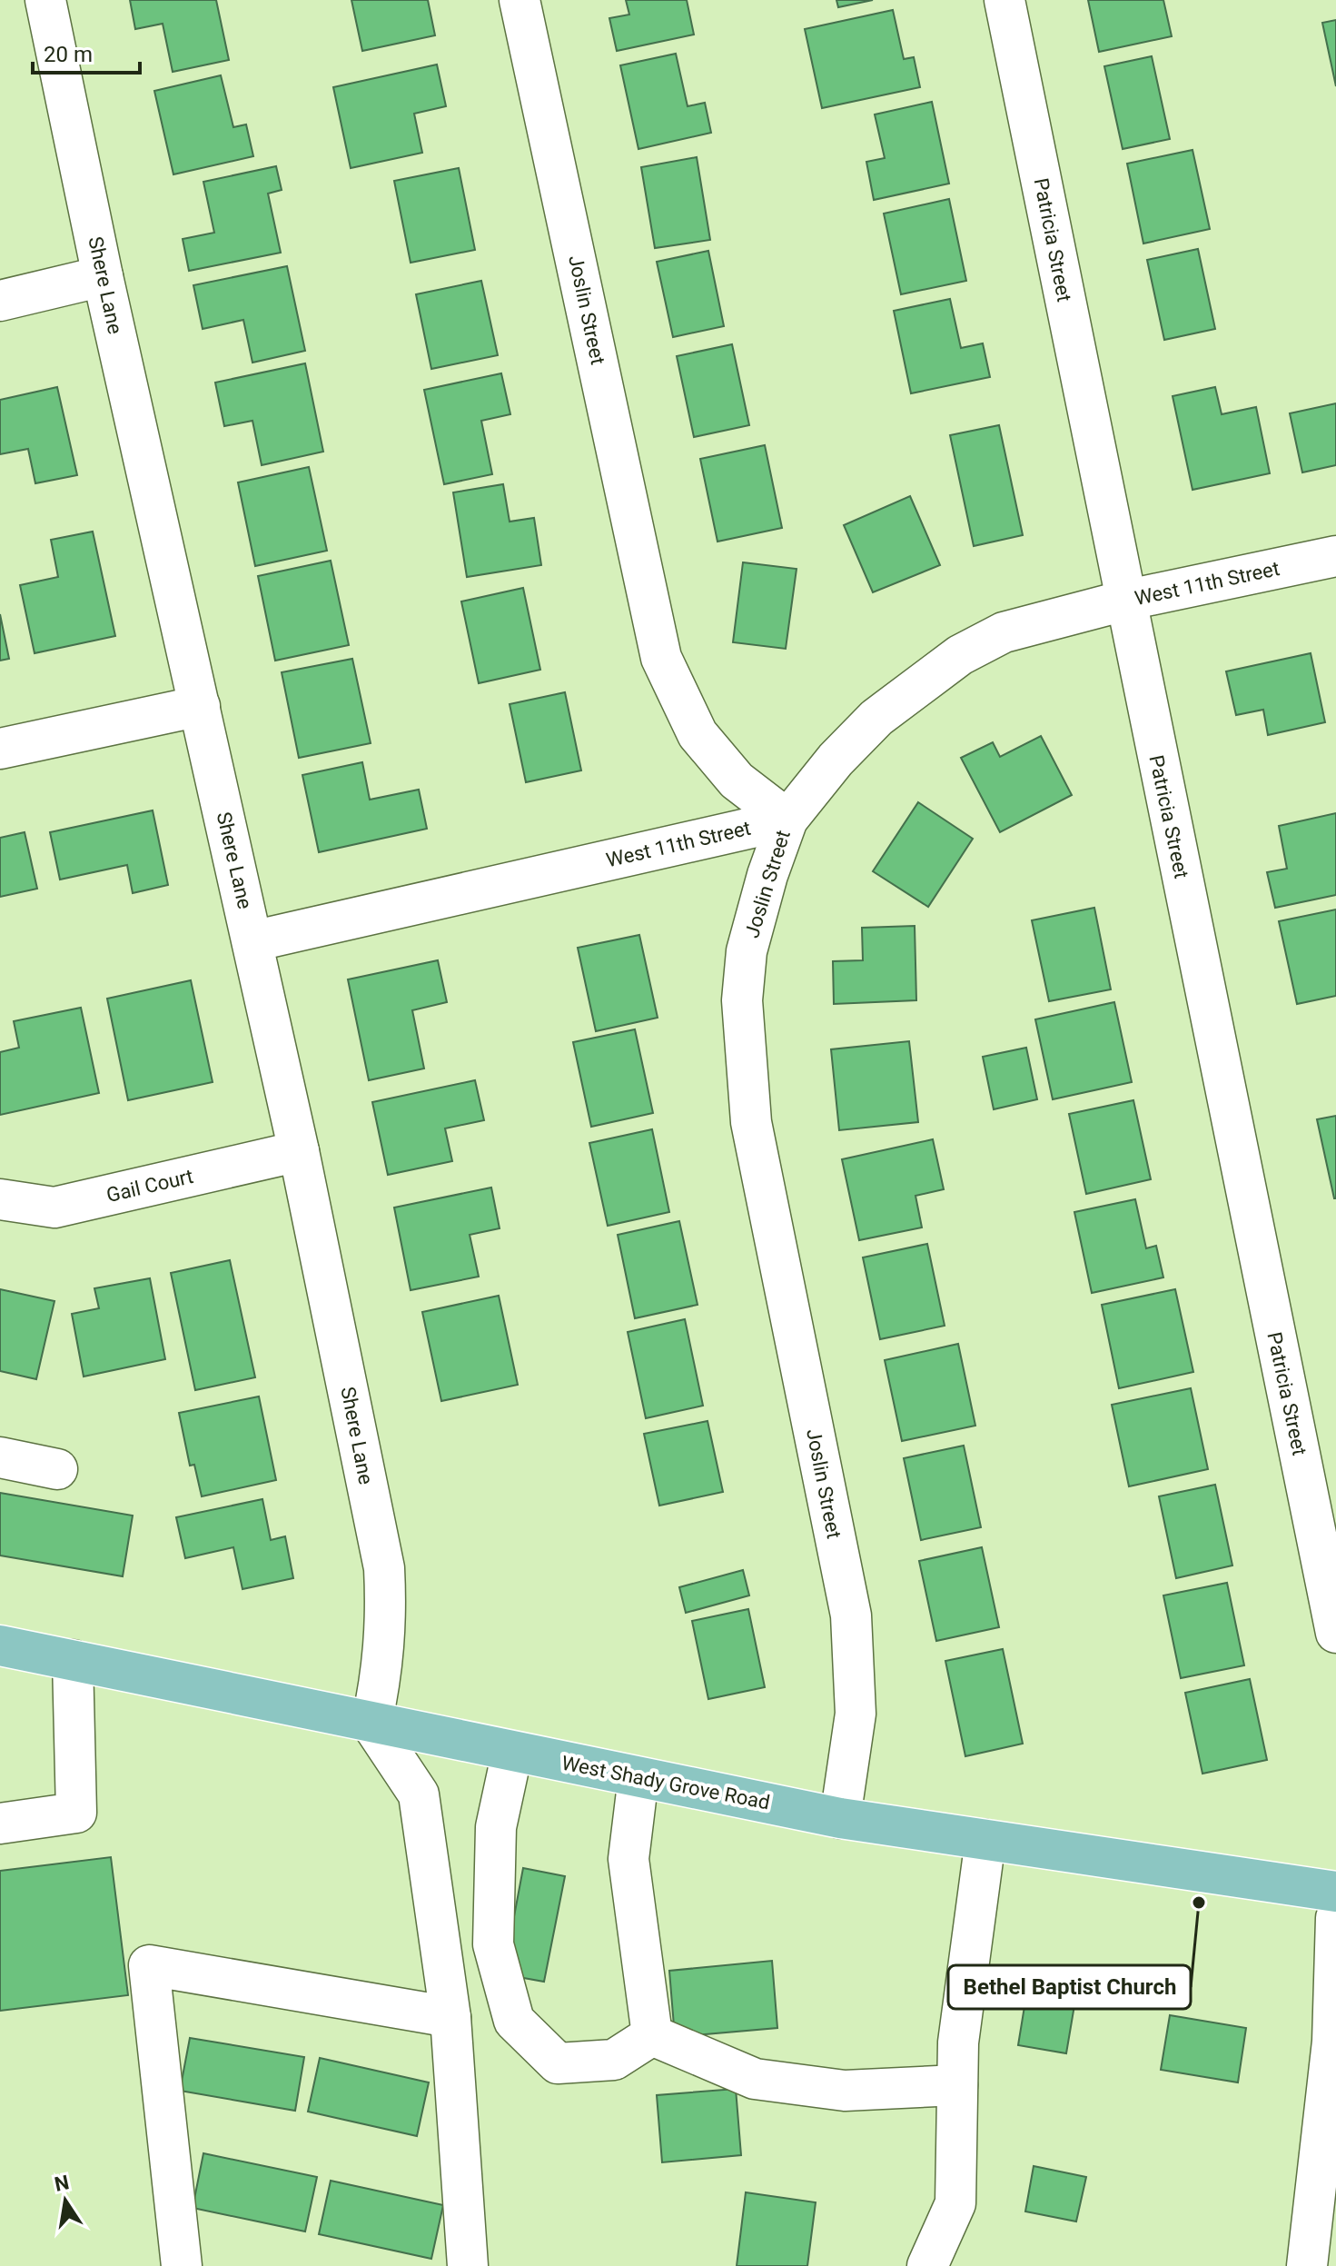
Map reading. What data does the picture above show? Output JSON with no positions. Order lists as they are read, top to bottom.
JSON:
{
  "streets": {
    "main road": ["West Shady Grove Road"],
    "street": [
      "Patricia Street",
      "Shere Lane",
      "Joslin Street",
      "West 11th Street",
      "Gail Court"
    ]
  },
  "crossings": [
    ["Patricia Street", "West 11th Street"],
    ["Shere Lane", "West 11th Street"],
    ["Shere Lane", "Gail Court"],
    ["Shere Lane", "West Shady Grove Road"],
    ["Joslin Street", "West 11th Street"],
    ["Joslin Street", "West Shady Grove Road"]
  ],
  "places": ["Bethel Baptist Church"],
  "scale_bar": "20 m",
  "north": "top"
}
